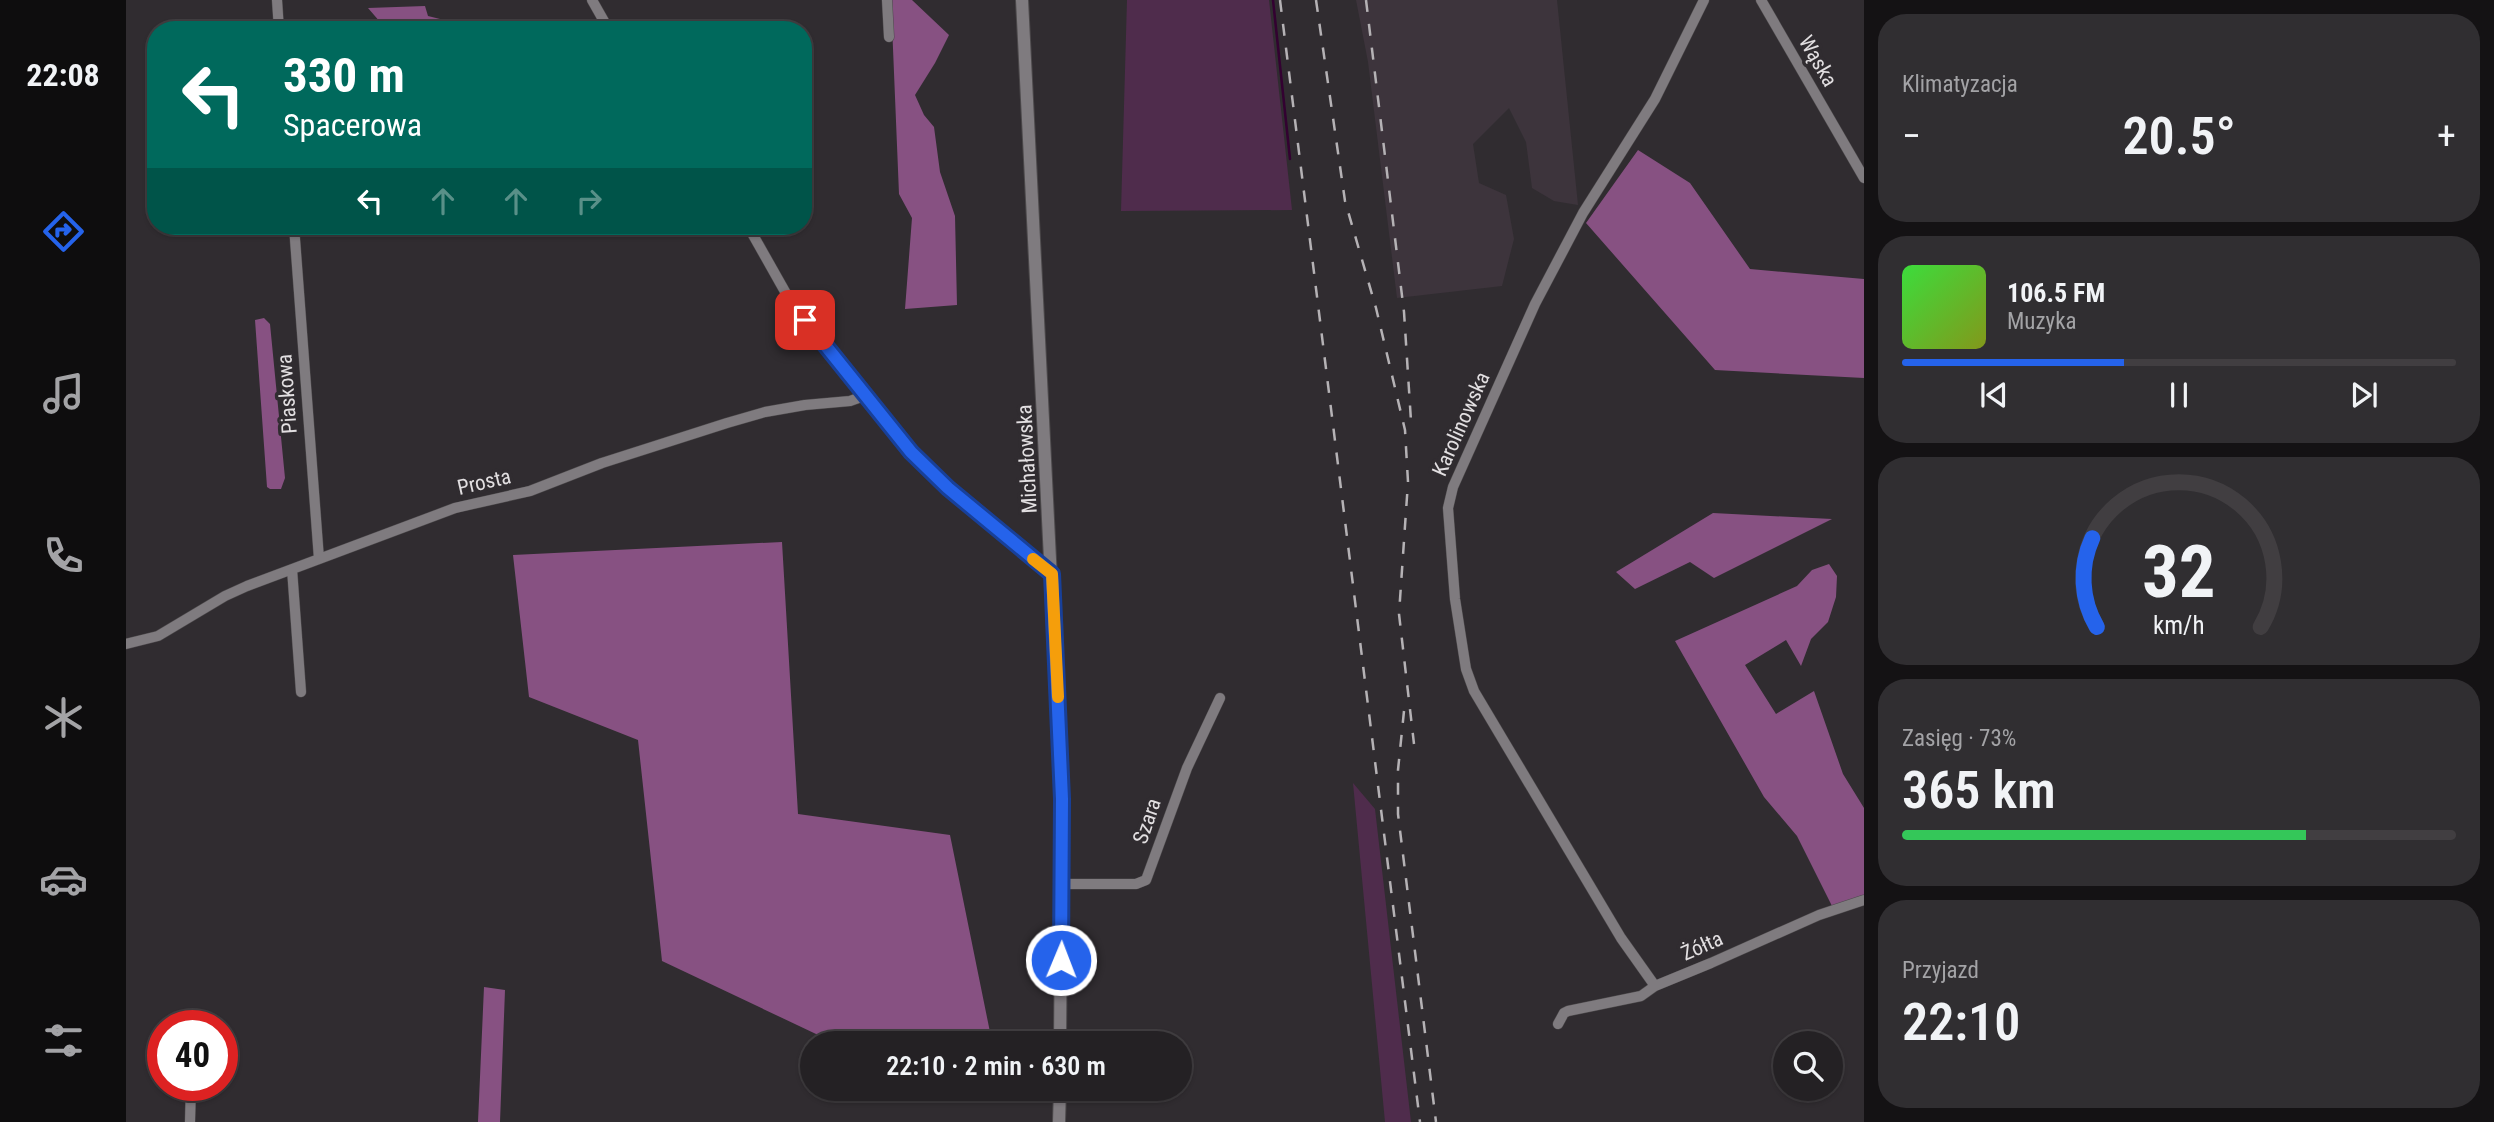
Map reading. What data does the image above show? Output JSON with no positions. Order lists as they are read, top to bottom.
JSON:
{
  "streets": {
    "street": [
      "Wąska",
      "Piaskowa",
      "Karolinowska",
      "Michałowska",
      "Prosta",
      "Szara",
      "Żółta"
    ]
  },
  "crossings": [
    ["Piaskowa", "Prosta"],
    ["Karolinowska", "Żółta"],
    ["Michałowska", "Szara"]
  ],
  "page": {
    "tabs": "22:08",
    "tile": [
      "Klimatyzacja",
      ["Zasięg · 73%", "365 km"],
      ["Przyjazd", "22:10"]
    ],
    "turn": ["330 m", "Spacerowa"],
    "heat": ["−", "20.5°", "+"],
    "song": ["106.5 FM", "Muzyka"],
    "limit": "40",
    "trip": "22:10 · 2 min · 630 m",
    "gauge": ["32", "km/h"]
  }
}
